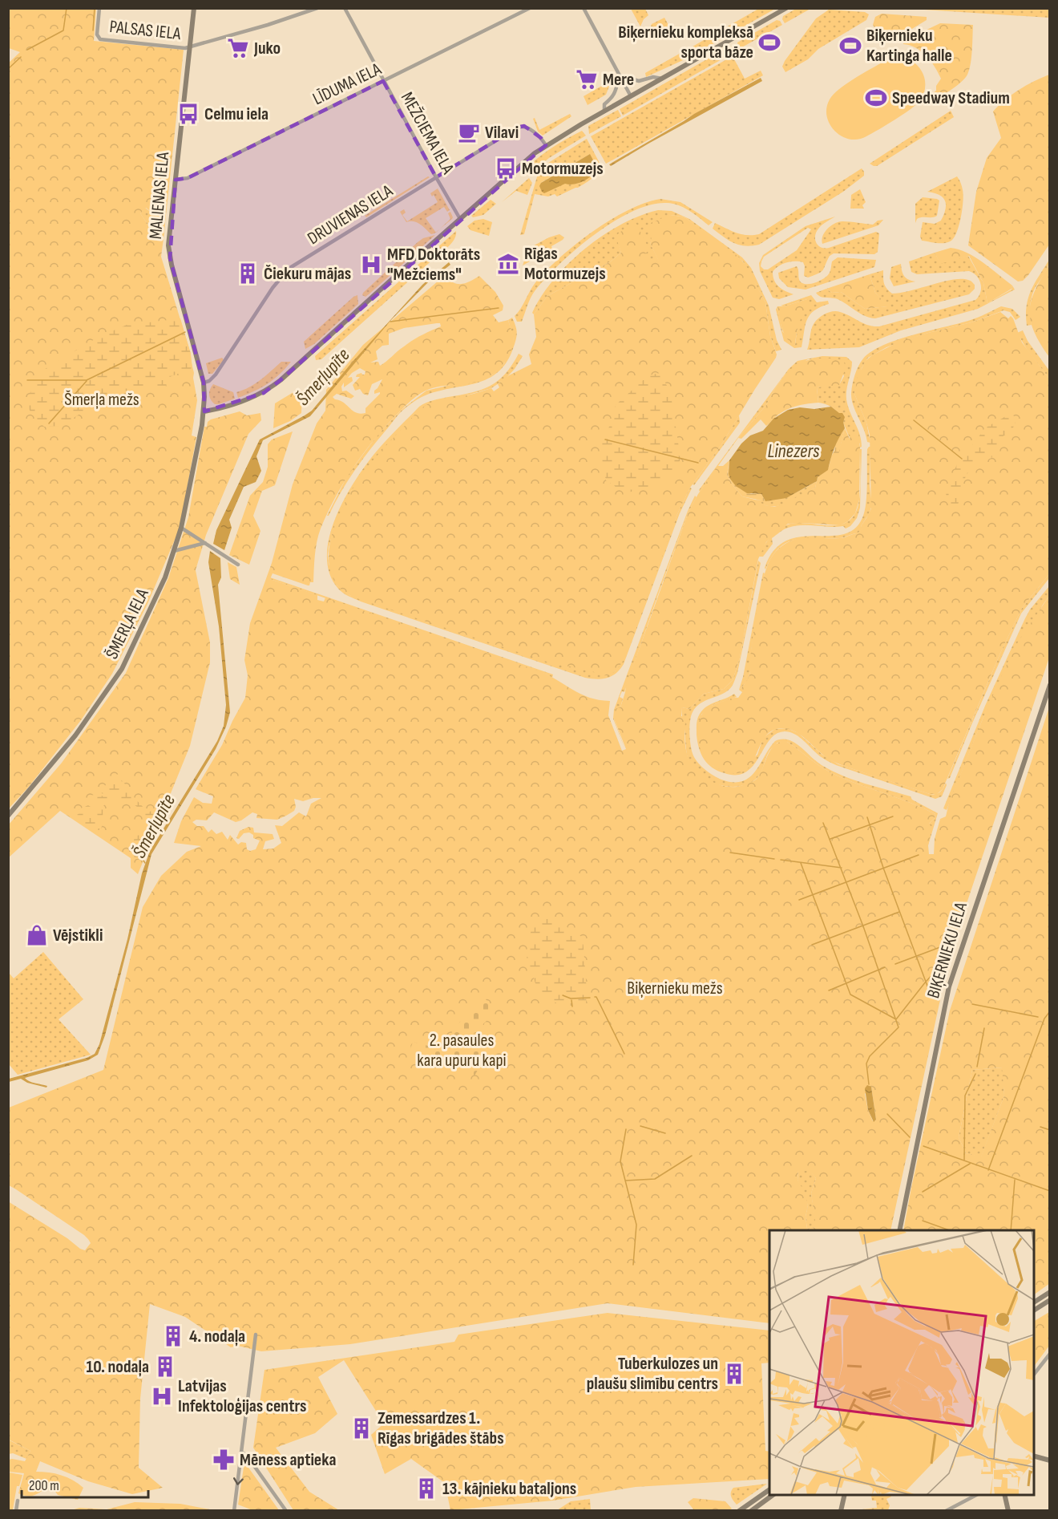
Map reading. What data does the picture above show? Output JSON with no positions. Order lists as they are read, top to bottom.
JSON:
{
  "streets": {
    "street": [
      "PALSAS IELA",
      "LĪDUMA IELA",
      "MEŽCIEMA IELA",
      "MALIENAS IELA",
      "DRUVIENAS IELA",
      "ŠMERĻA IELA",
      "BIĶERNIEKU IELA"
    ]
  },
  "crossings": [
    ["PALSAS IELA", "MALIENAS IELA"],
    ["LĪDUMA IELA", "MEŽCIEMA IELA"],
    ["LĪDUMA IELA", "MALIENAS IELA"],
    ["MEŽCIEMA IELA", "DRUVIENAS IELA"],
    ["MALIENAS IELA", "DRUVIENAS IELA"],
    ["MALIENAS IELA", "ŠMERĻA IELA"]
  ],
  "water": ["Šmerļupīte", "Linezers"],
  "parks": ["Šmerļa mežs", "Biķernieku mežs", "2. pasaules kara upuru kapi"],
  "places": {
    "sports": ["Biķernieku kompleksā sporta bāze", "Biķernieku Kartinga halle", "Speedway Stadium"],
    "supermarket": ["Juko", "Mere"],
    "bus stop": ["Celmu iela", "Motormuzejs"],
    "cafe": ["Vilavi"],
    "museum": ["Rīgas Motormuzejs"],
    "hospital": ["MFD Doktorāts \"Mežciems\"", "Latvijas Infektoloģijas centrs"],
    "building": [
      "Čiekuru mājas",
      "4. nodaļa",
      "10. nodaļa",
      "Tuberkulozes un plaušu slimību centrs",
      "Zemessardzes 1. Rīgas brigādes štābs",
      "13. kājnieku bataljons"
    ],
    "shop": ["Vējstikli"],
    "pharmacy": ["Mēness aptieka"]
  },
  "scale_bar": "200 m"
}
